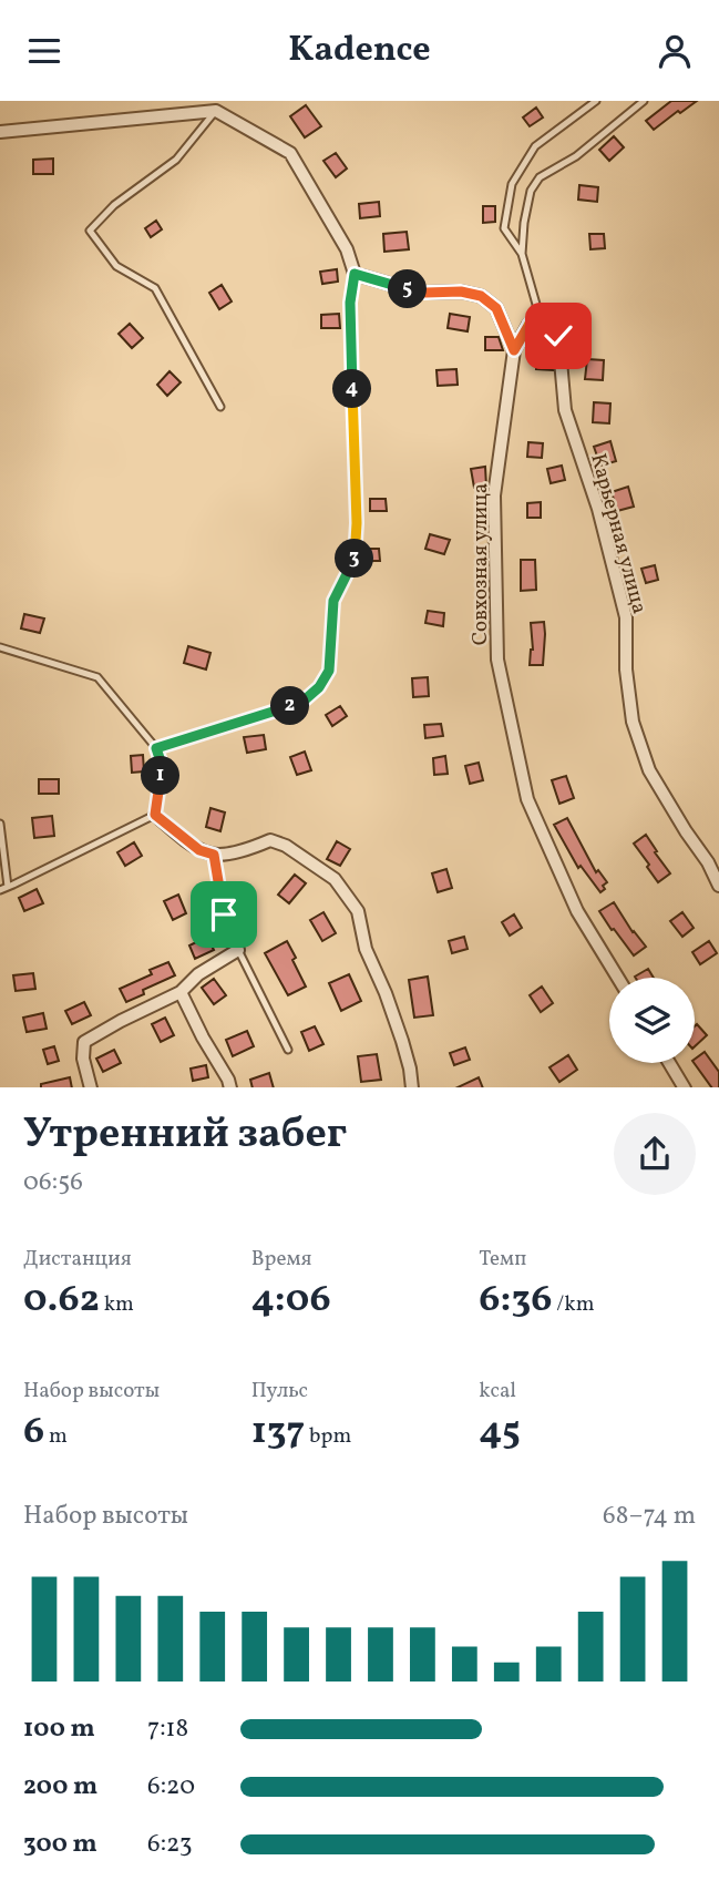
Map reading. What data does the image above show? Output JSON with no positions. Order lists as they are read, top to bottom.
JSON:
{
  "streets": {
    "street": ["Карьерная улица", "Совхозная улица"]
  },
  "page": {
    "header": "Kadence",
    "pins": [
      "5",
      "4",
      "3",
      "2",
      "1"
    ],
    "heading": ["Утренний забег", "06:56"],
    "stats": [
      ["Дистанция", "0.62 km"],
      ["Время", "4:06"],
      ["Темп", "6:36 /km"],
      ["Набор высоты", "6 m"],
      ["Пульс", "137 bpm"],
      ["kcal", "45"]
    ],
    "chart": ["Набор высоты", "68–74 m"],
    "list": [
      {
        "name": "100 m",
        "note": "7:18"
      },
      {
        "name": "200 m",
        "note": "6:20"
      },
      {
        "name": "300 m",
        "note": "6:23"
      }
    ]
  }
}
